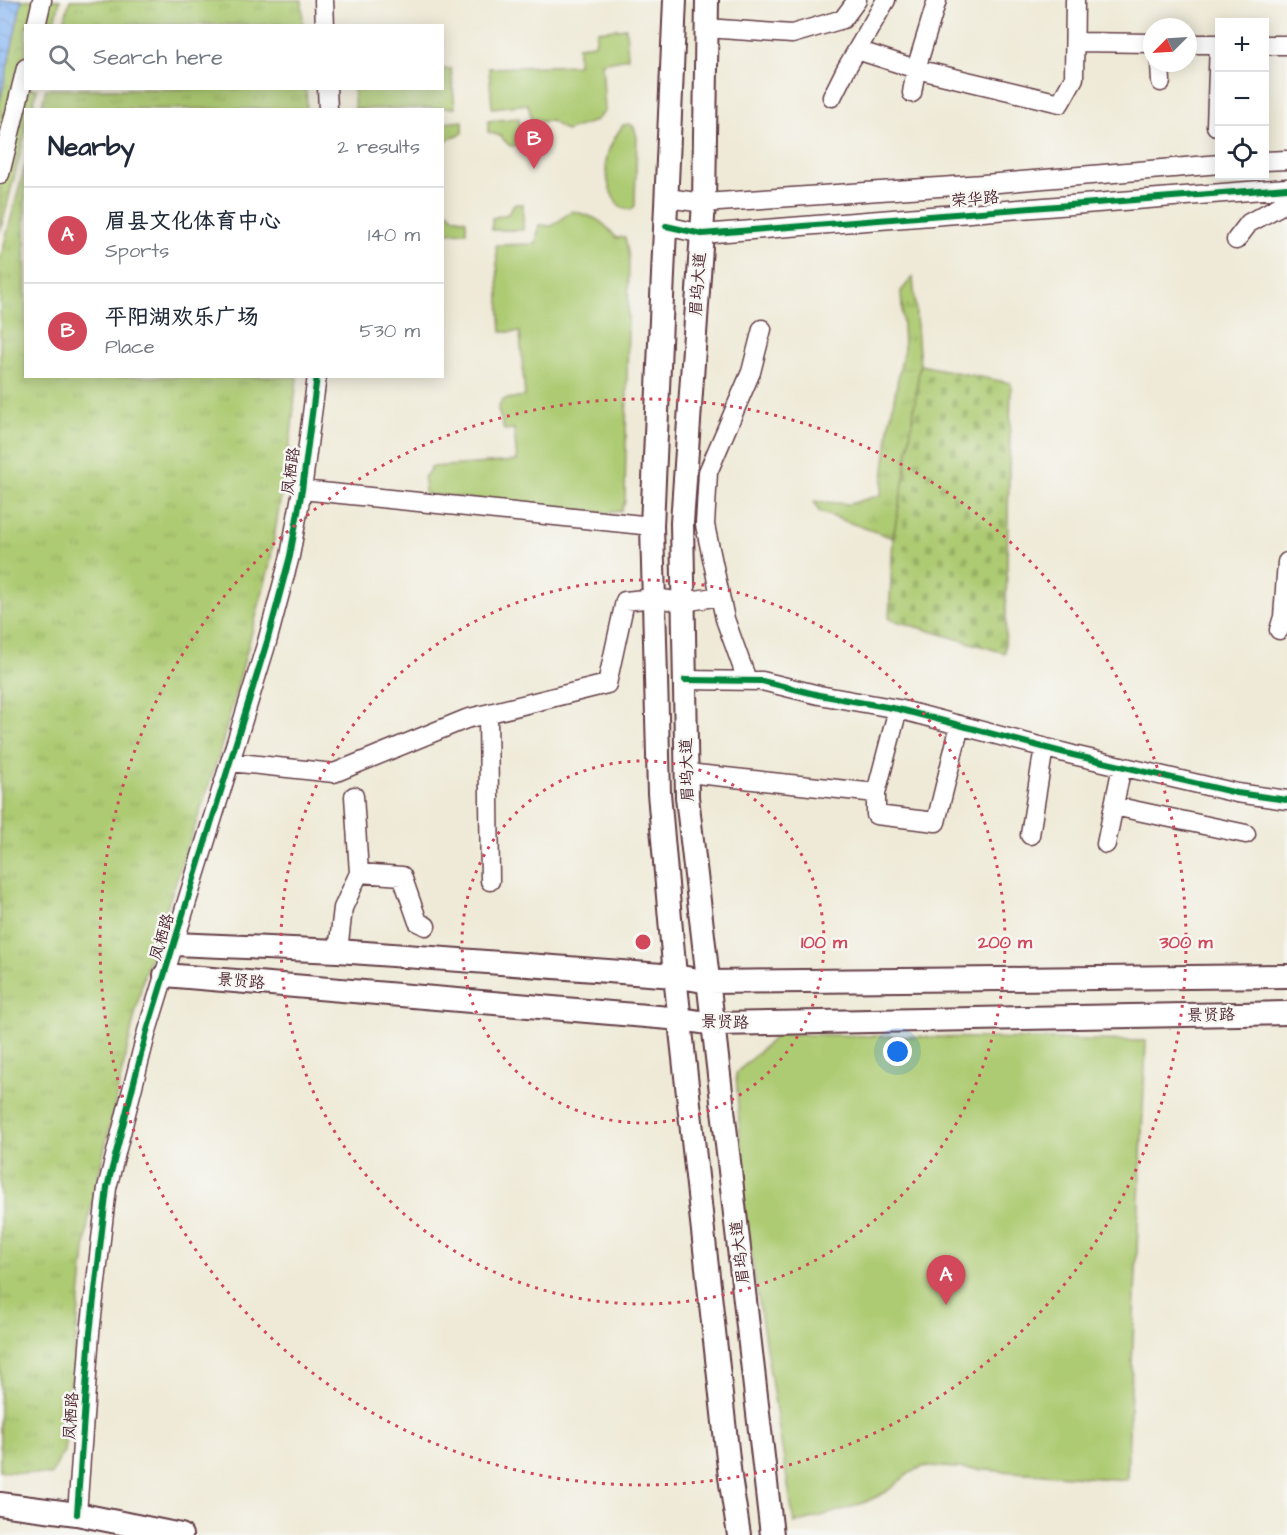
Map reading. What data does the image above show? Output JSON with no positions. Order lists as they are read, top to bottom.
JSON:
{
  "streets": {
    "main road": ["眉坞大道", "景贤路"],
    "street": ["荣华路", "凤栖路"]
  },
  "crossings": [
    ["荣华路", "眉坞大道"],
    ["眉坞大道", "景贤路"],
    ["凤栖路", "景贤路"]
  ],
  "north": "bottom left",
  "page": {
    "map_buttons": ["+", "−"],
    "search": "Search here",
    "heading": ["Nearby", "2 results"],
    "pins": ["B", "A"],
    "list": [
      {
        "mark": "A",
        "name": "眉县文化体育中心",
        "note": "Sports",
        "value": "140 m"
      },
      {
        "mark": "B",
        "name": "平阳湖欢乐广场",
        "note": "Place",
        "value": "530 m"
      }
    ]
  },
  "rings": ["100 m", "200 m", "300 m"]
}
